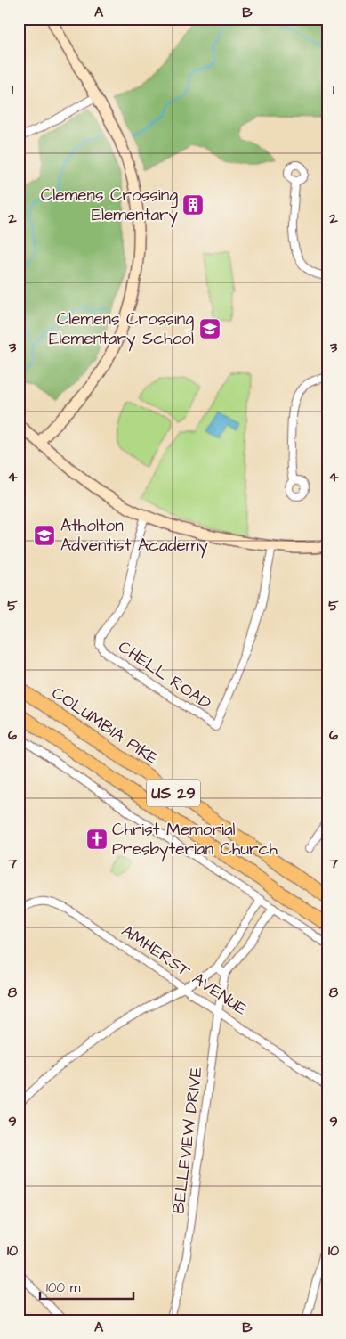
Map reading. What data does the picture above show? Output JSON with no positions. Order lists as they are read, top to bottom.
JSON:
{
  "streets": {
    "highway": ["COLUMBIA PIKE", "US 29"],
    "street": ["CHELL ROAD", "AMHERST AVENUE", "BELLEVIEW DRIVE"]
  },
  "crossings": [
    ["AMHERST AVENUE", "BELLEVIEW DRIVE"]
  ],
  "places": {
    "building": ["Clemens Crossing Elementary"],
    "school or university": ["Clemens Crossing Elementary School", "Atholton Adventist Academy"],
    "church": ["Christ Memorial Presbyterian Church"]
  },
  "scale_bar": "100 m",
  "grid": {
    "columns": ["A", "B"],
    "rows": [
      "1",
      "2",
      "3",
      "4",
      "5",
      "6",
      "7",
      "8",
      "9",
      "10"
    ]
  }
}
